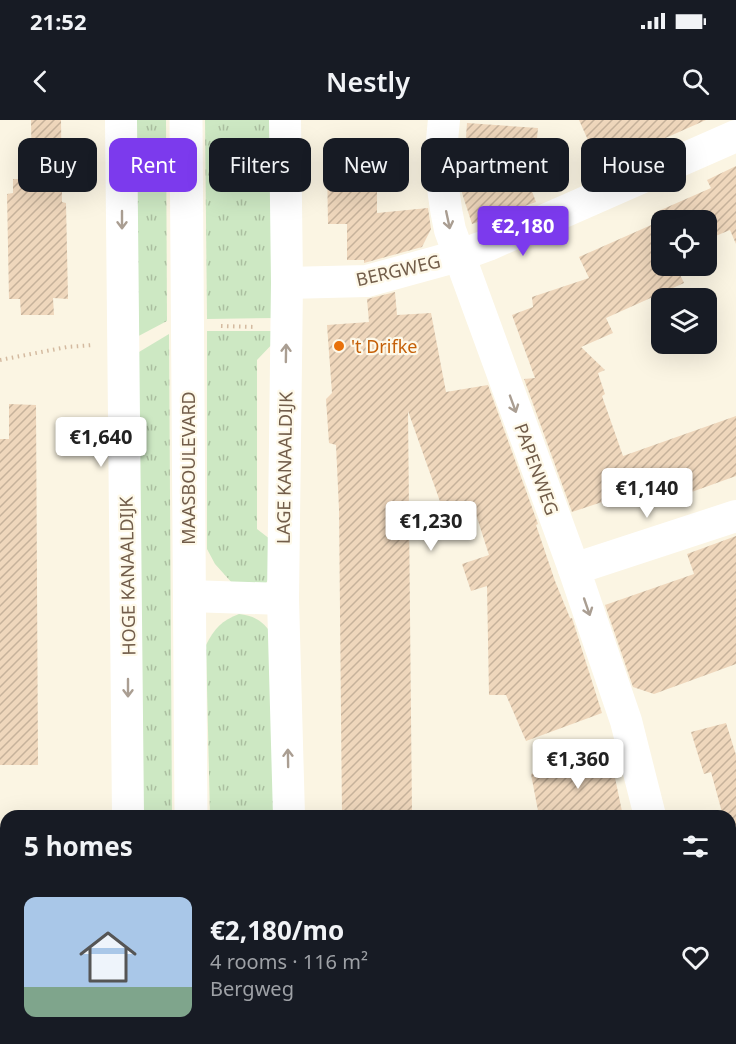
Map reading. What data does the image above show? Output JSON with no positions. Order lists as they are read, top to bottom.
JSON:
{
  "streets": {
    "street": [
      "BERGWEG",
      "MAASBOULEVARD",
      "LAGE KANAALDIJK",
      "PAPENWEG",
      "HOGE KANAALDIJK"
    ]
  },
  "crossings": [
    ["BERGWEG", "LAGE KANAALDIJK"],
    ["BERGWEG", "PAPENWEG"]
  ],
  "one_way": ["LAGE KANAALDIJK", "PAPENWEG", "HOGE KANAALDIJK"],
  "places": ["'t Drifke"],
  "page": {
    "status": "21:52",
    "header": "Nestly",
    "chip": [
      "Buy",
      "Rent",
      "Filters",
      "New",
      "Apartment",
      "House"
    ],
    "price": [
      "€2,180",
      "€1,640",
      "€1,140",
      "€1,230",
      "€1,360"
    ],
    "heading": "5 homes",
    "list": [
      {
        "name": "€2,180/mo",
        "note": "4 rooms · 116 m² · Bergweg"
      }
    ]
  }
}
